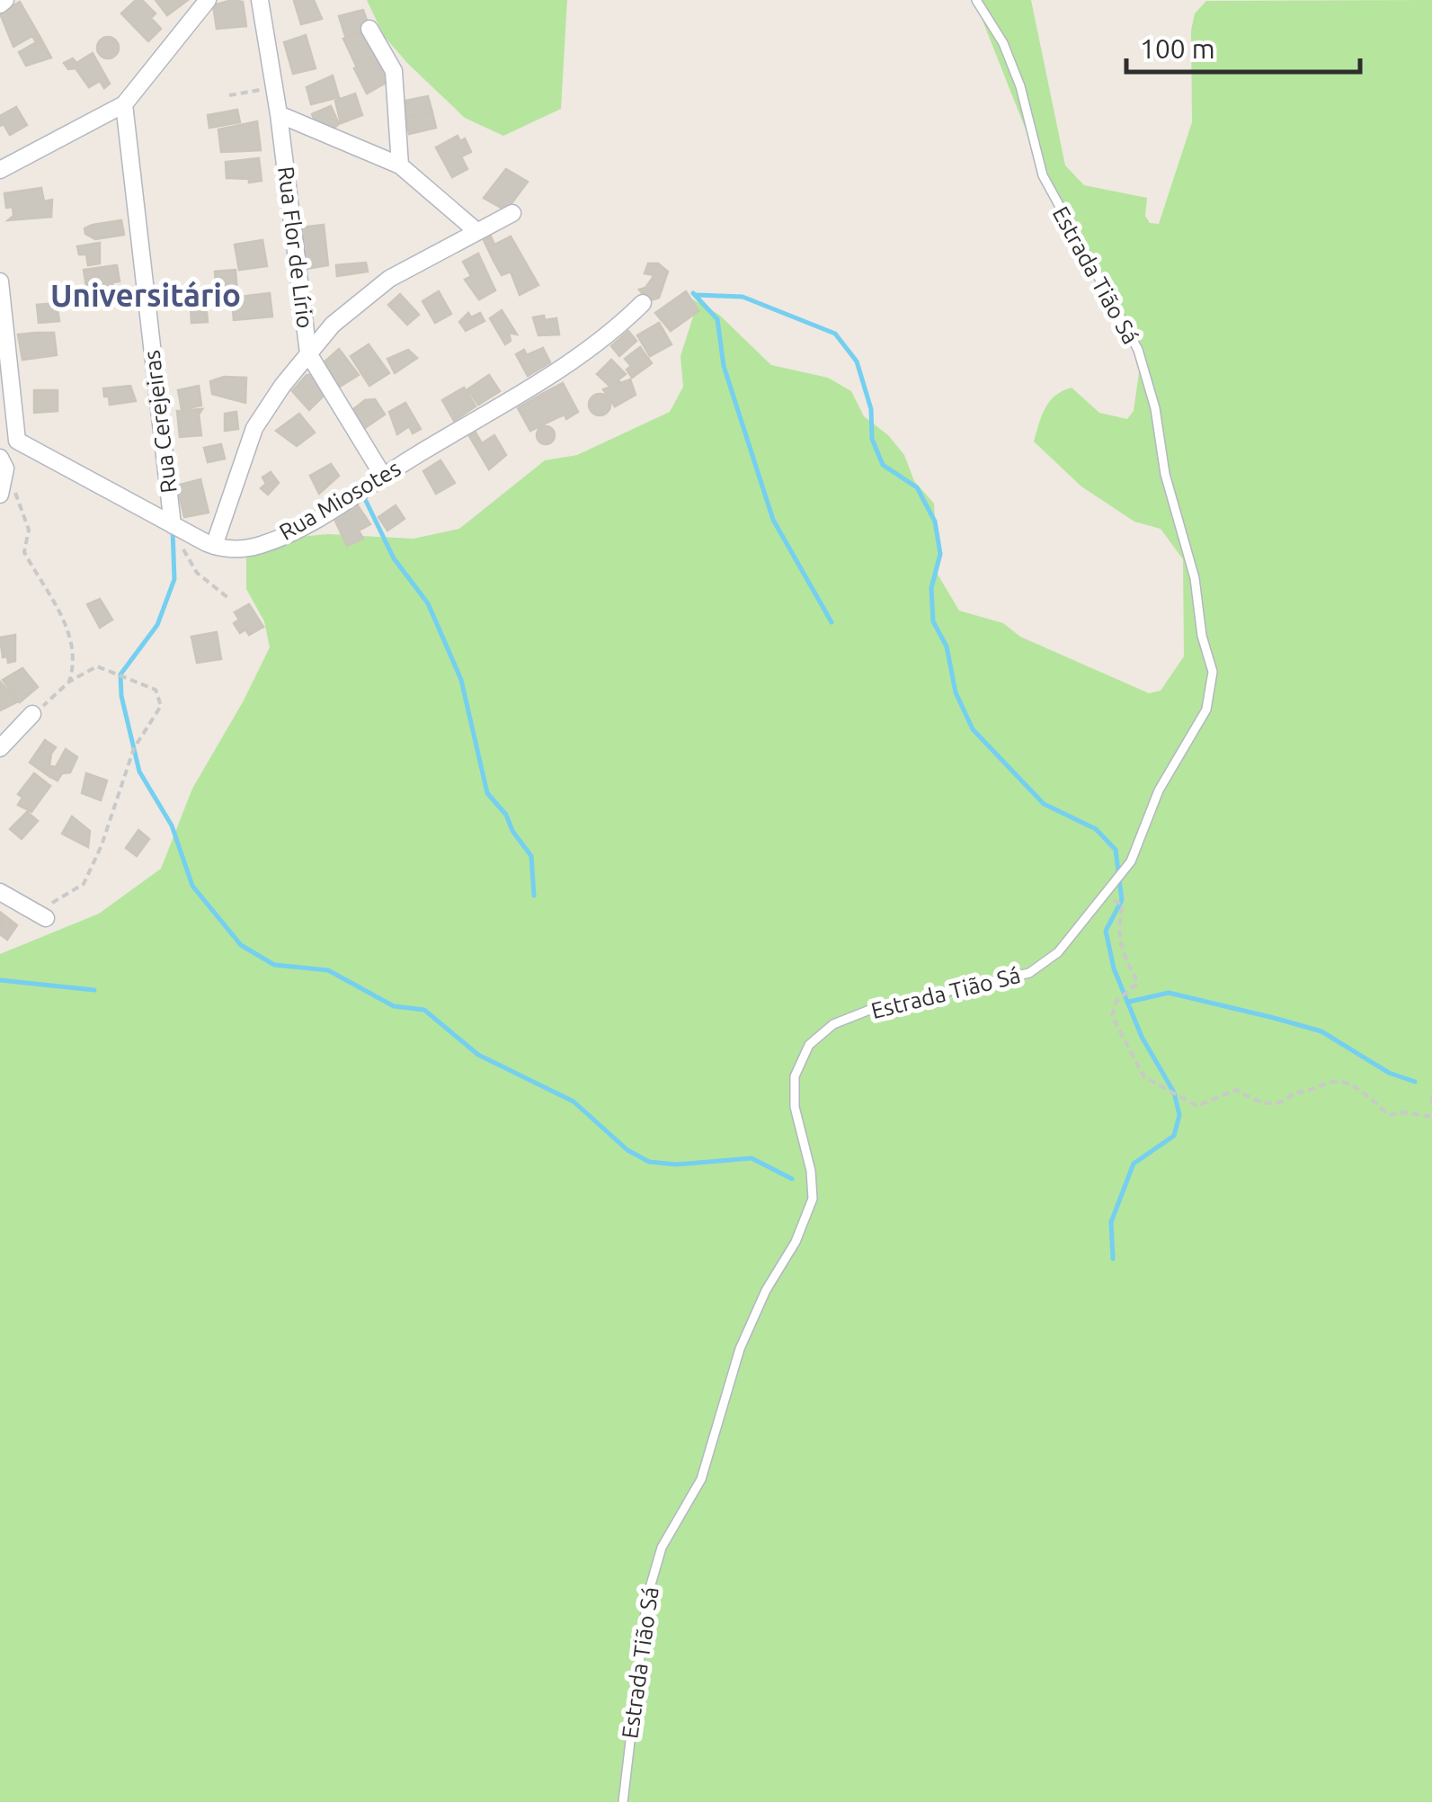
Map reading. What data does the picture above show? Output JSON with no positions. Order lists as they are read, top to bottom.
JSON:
{
  "streets": {
    "street": ["Rua Flor de Lírio", "Rua Cerejeiras", "Rua Miosotes"],
    "lane": ["Estrada Tião Sá"]
  },
  "crossings": [
    ["Rua Flor de Lírio", "Rua Miosotes"],
    ["Rua Cerejeiras", "Rua Miosotes"]
  ],
  "districts": ["Universitário"],
  "scale_bar": "100 m"
}
